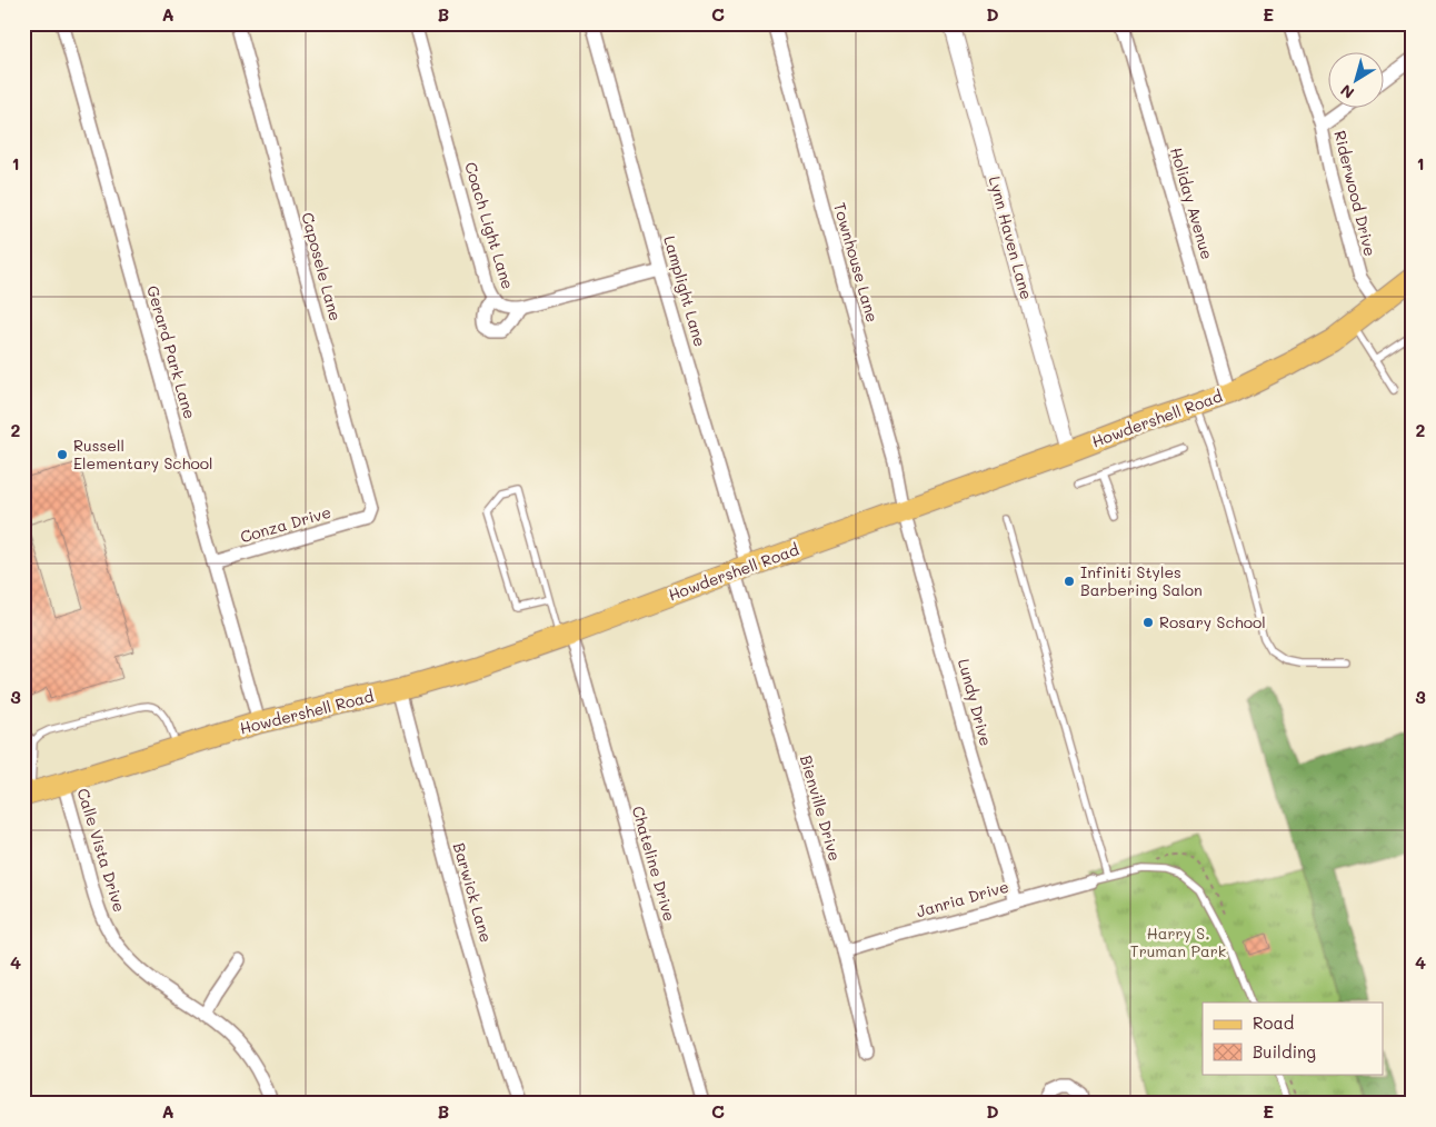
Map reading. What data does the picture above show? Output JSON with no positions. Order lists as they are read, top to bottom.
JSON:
{
  "streets": {
    "main road": ["Howdershell Road"],
    "street": [
      "Riderwood Drive",
      "Holiday Avenue",
      "Coach Light Lane",
      "Lynn Haven Lane",
      "Townhouse Lane",
      "Caposele Lane",
      "Lamplight Lane",
      "Gerard Park Lane",
      "Conza Drive",
      "Lundy Drive",
      "Bienville Drive",
      "Calle Vista Drive",
      "Chateline Drive",
      "Barwick Lane",
      "Janria Drive"
    ]
  },
  "crossings": [
    ["Riderwood Drive", "Howdershell Road"],
    ["Holiday Avenue", "Howdershell Road"],
    ["Coach Light Lane", "Lamplight Lane"],
    ["Lynn Haven Lane", "Howdershell Road"],
    ["Townhouse Lane", "Howdershell Road"],
    ["Townhouse Lane", "Lundy Drive"],
    ["Caposele Lane", "Conza Drive"],
    ["Lamplight Lane", "Howdershell Road"],
    ["Lamplight Lane", "Bienville Drive"],
    ["Gerard Park Lane", "Howdershell Road"],
    ["Gerard Park Lane", "Conza Drive"],
    ["Howdershell Road", "Lundy Drive"],
    ["Howdershell Road", "Bienville Drive"],
    ["Howdershell Road", "Calle Vista Drive"],
    ["Howdershell Road", "Chateline Drive"],
    ["Howdershell Road", "Barwick Lane"],
    ["Lundy Drive", "Janria Drive"],
    ["Bienville Drive", "Janria Drive"]
  ],
  "parks": ["Harry S. Truman Park"],
  "places": ["Russell Elementary School", "Infiniti Styles Barbering Salon", "Rosary School"],
  "legend": ["Road", "Building"],
  "north": "bottom left",
  "grid": {
    "columns": [
      "A",
      "B",
      "C",
      "D",
      "E"
    ],
    "rows": [
      "1",
      "2",
      "3",
      "4"
    ]
  }
}
